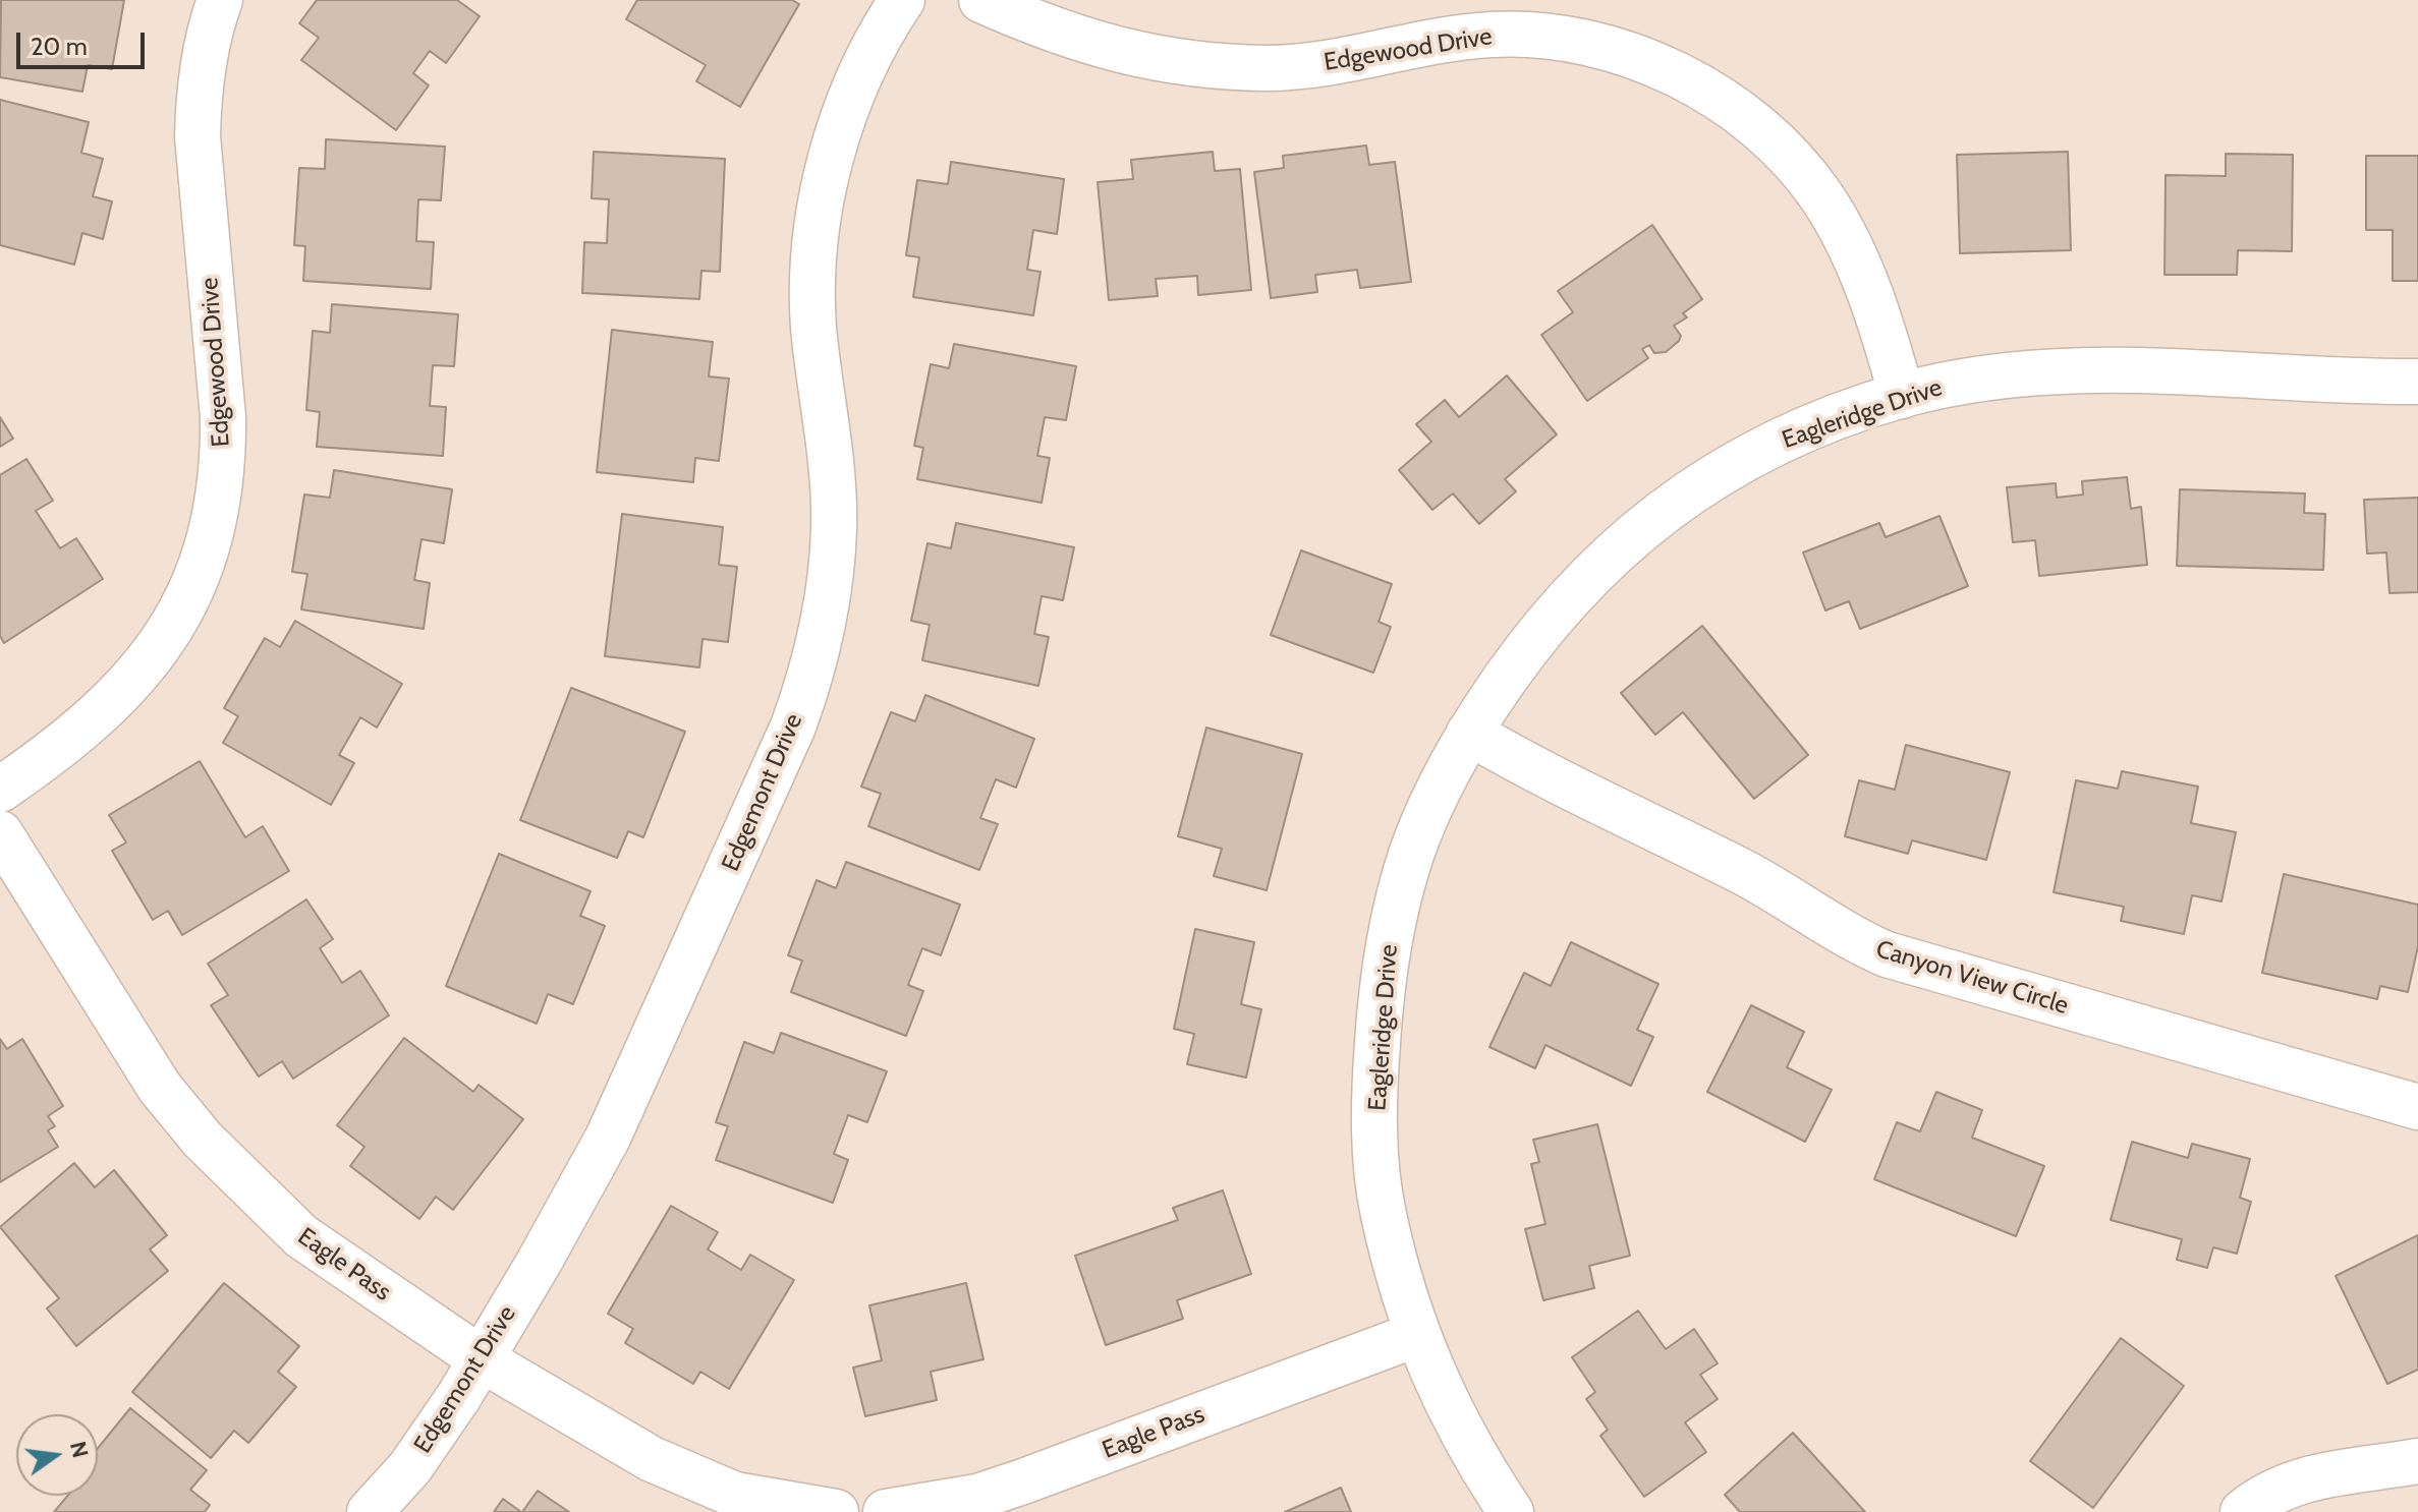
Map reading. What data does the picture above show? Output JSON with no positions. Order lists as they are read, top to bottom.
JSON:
{
  "streets": {
    "street": [
      "Edgewood Drive",
      "Eagleridge Drive",
      "Edgemont Drive",
      "Canyon View Circle",
      "Eagle Pass"
    ]
  },
  "crossings": [
    ["Edgewood Drive", "Eagleridge Drive"],
    ["Eagleridge Drive", "Canyon View Circle"],
    ["Eagleridge Drive", "Eagle Pass"],
    ["Edgemont Drive", "Eagle Pass"]
  ],
  "scale_bar": "20 m",
  "north": "right"
}
